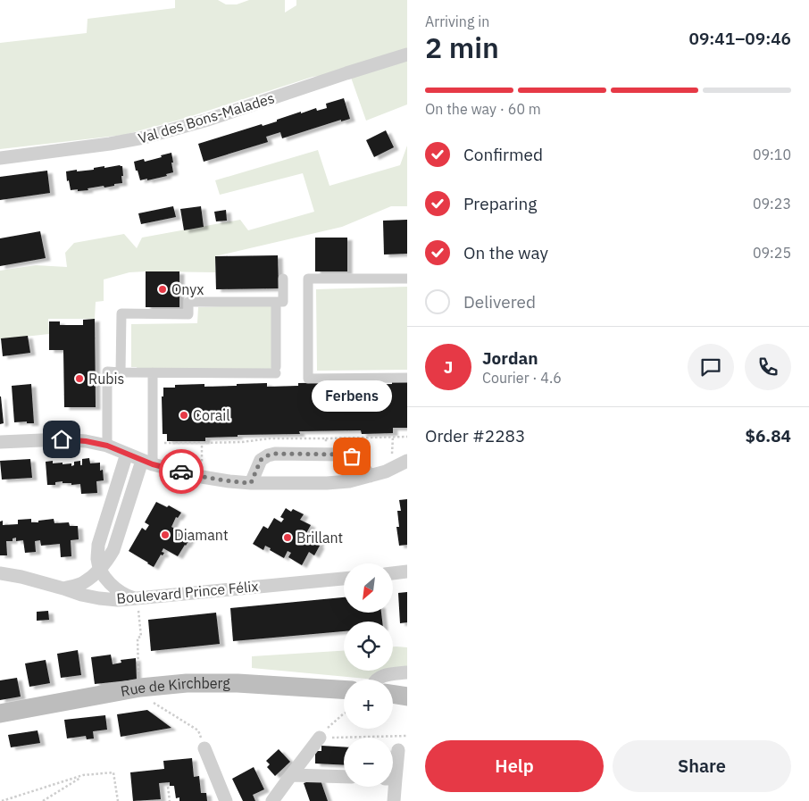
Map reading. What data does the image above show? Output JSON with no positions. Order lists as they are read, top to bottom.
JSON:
{
  "streets": {
    "main road": ["Rue de Kirchberg"],
    "street": ["Val des Bons-Malades", "Boulevard Prince Félix"]
  },
  "places": [
    "Onyx",
    "Rubis",
    "Corail",
    "Ferbens",
    "Diamant",
    "Brillant"
  ],
  "north": "bottom left",
  "page": {
    "heading": ["2 min", "Arriving in", "09:41–09:46"],
    "panel": [
      "Jordan",
      "Courier · 4.6",
      "Order #2283",
      "$6.84"
    ],
    "bar": "On the way · 60 m",
    "list": [
      ["Confirmed", "09:10"],
      ["Preparing", "09:23"],
      ["On the way", "09:25"],
      "Delivered"
    ],
    "round": "J",
    "bubble": "Ferbens",
    "map_buttons": ["+", "−"],
    "buttons": ["Help", "Share"]
  }
}
